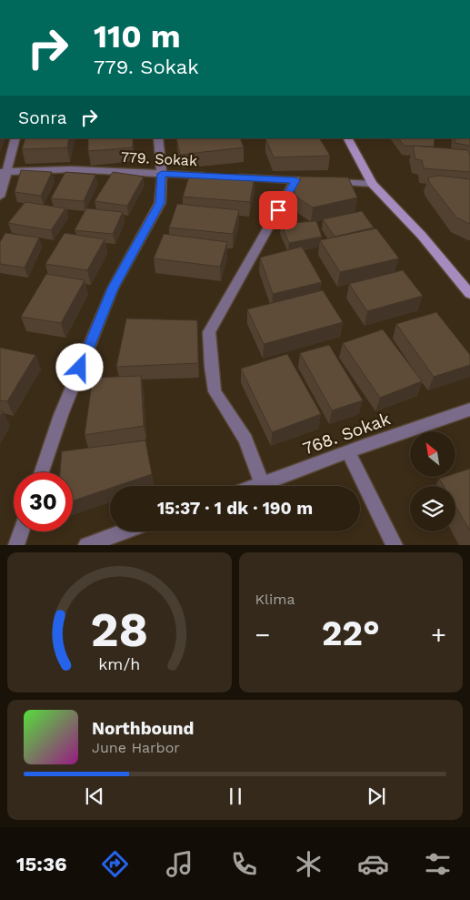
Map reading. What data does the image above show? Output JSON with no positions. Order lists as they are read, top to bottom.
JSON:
{
  "streets": {
    "street": ["779. Sokak", "768. Sokak"]
  },
  "north": "top left",
  "page": {
    "turn": ["110 m", "779. Sokak"],
    "then": "Sonra",
    "limit": "30",
    "trip": "15:37 · 1 dk · 190 m",
    "tile": "Klima",
    "heat": ["−", "22°", "+"],
    "song": ["Northbound", "June Harbor"],
    "tabs": "15:36",
    "gauge": ["28", "km/h"]
  }
}
